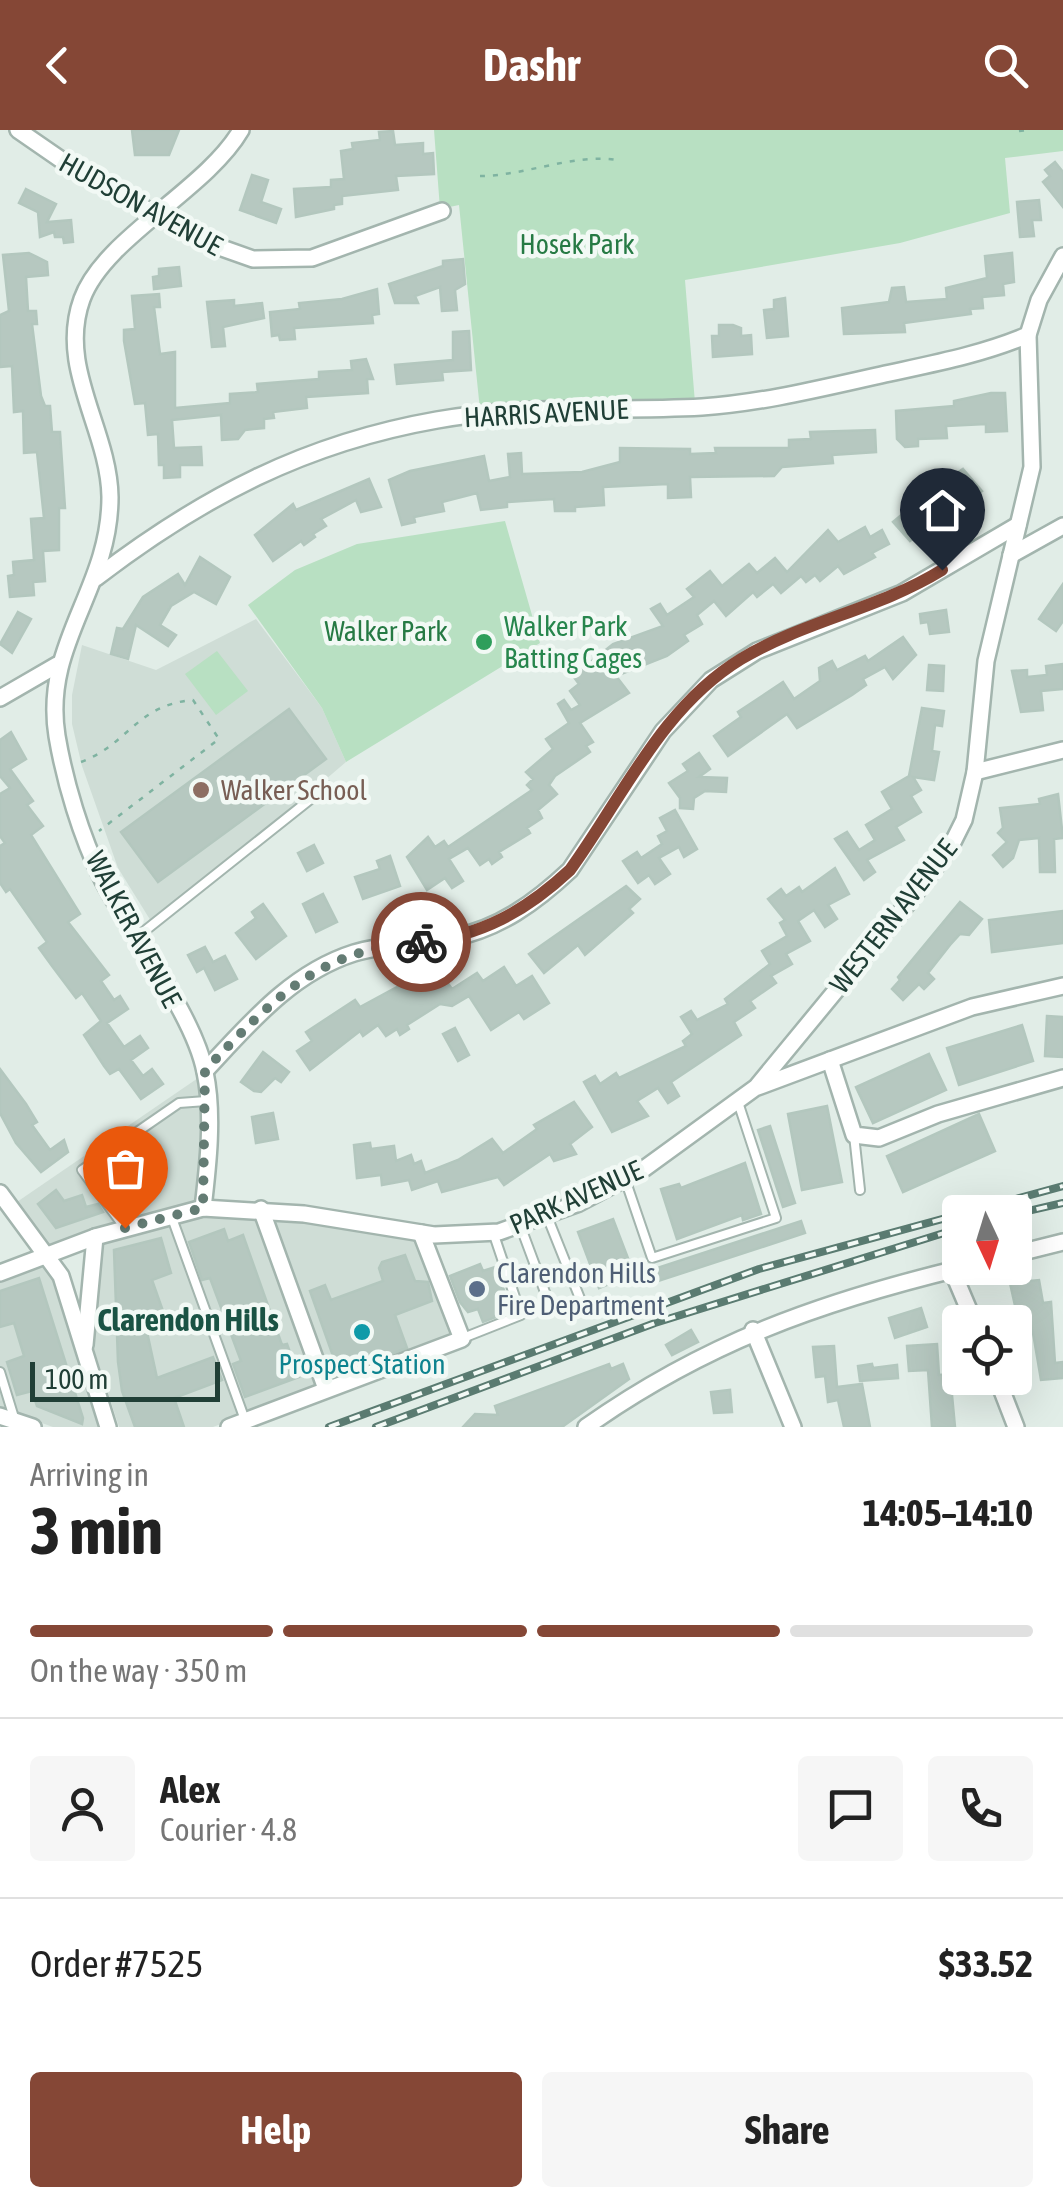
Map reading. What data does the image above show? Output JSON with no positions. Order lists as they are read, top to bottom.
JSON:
{
  "streets": {
    "street": [
      "HUDSON AVENUE",
      "HARRIS AVENUE",
      "WESTERN AVENUE",
      "WALKER AVENUE",
      "PARK AVENUE"
    ]
  },
  "crossings": [
    ["HUDSON AVENUE", "WALKER AVENUE"],
    ["HARRIS AVENUE", "WESTERN AVENUE"],
    ["HARRIS AVENUE", "WALKER AVENUE"],
    ["WESTERN AVENUE", "PARK AVENUE"],
    ["WALKER AVENUE", "PARK AVENUE"]
  ],
  "districts": ["Clarendon Hills"],
  "parks": ["Hosek Park", "Walker Park"],
  "places": [
    "Walker Park Batting Cages",
    "Walker School",
    "Clarendon Hills Fire Department",
    "Prospect Station"
  ],
  "scale_bar": "100 m",
  "north": "bottom",
  "page": {
    "header": "Dashr",
    "scale": "100 m",
    "heading": ["3 min", "Arriving in", "14:05–14:10"],
    "panel": [
      "Alex",
      "Courier · 4.8",
      "Order #7525",
      "$33.52"
    ],
    "bar": "On the way · 350 m",
    "buttons": ["Help", "Share"]
  }
}
